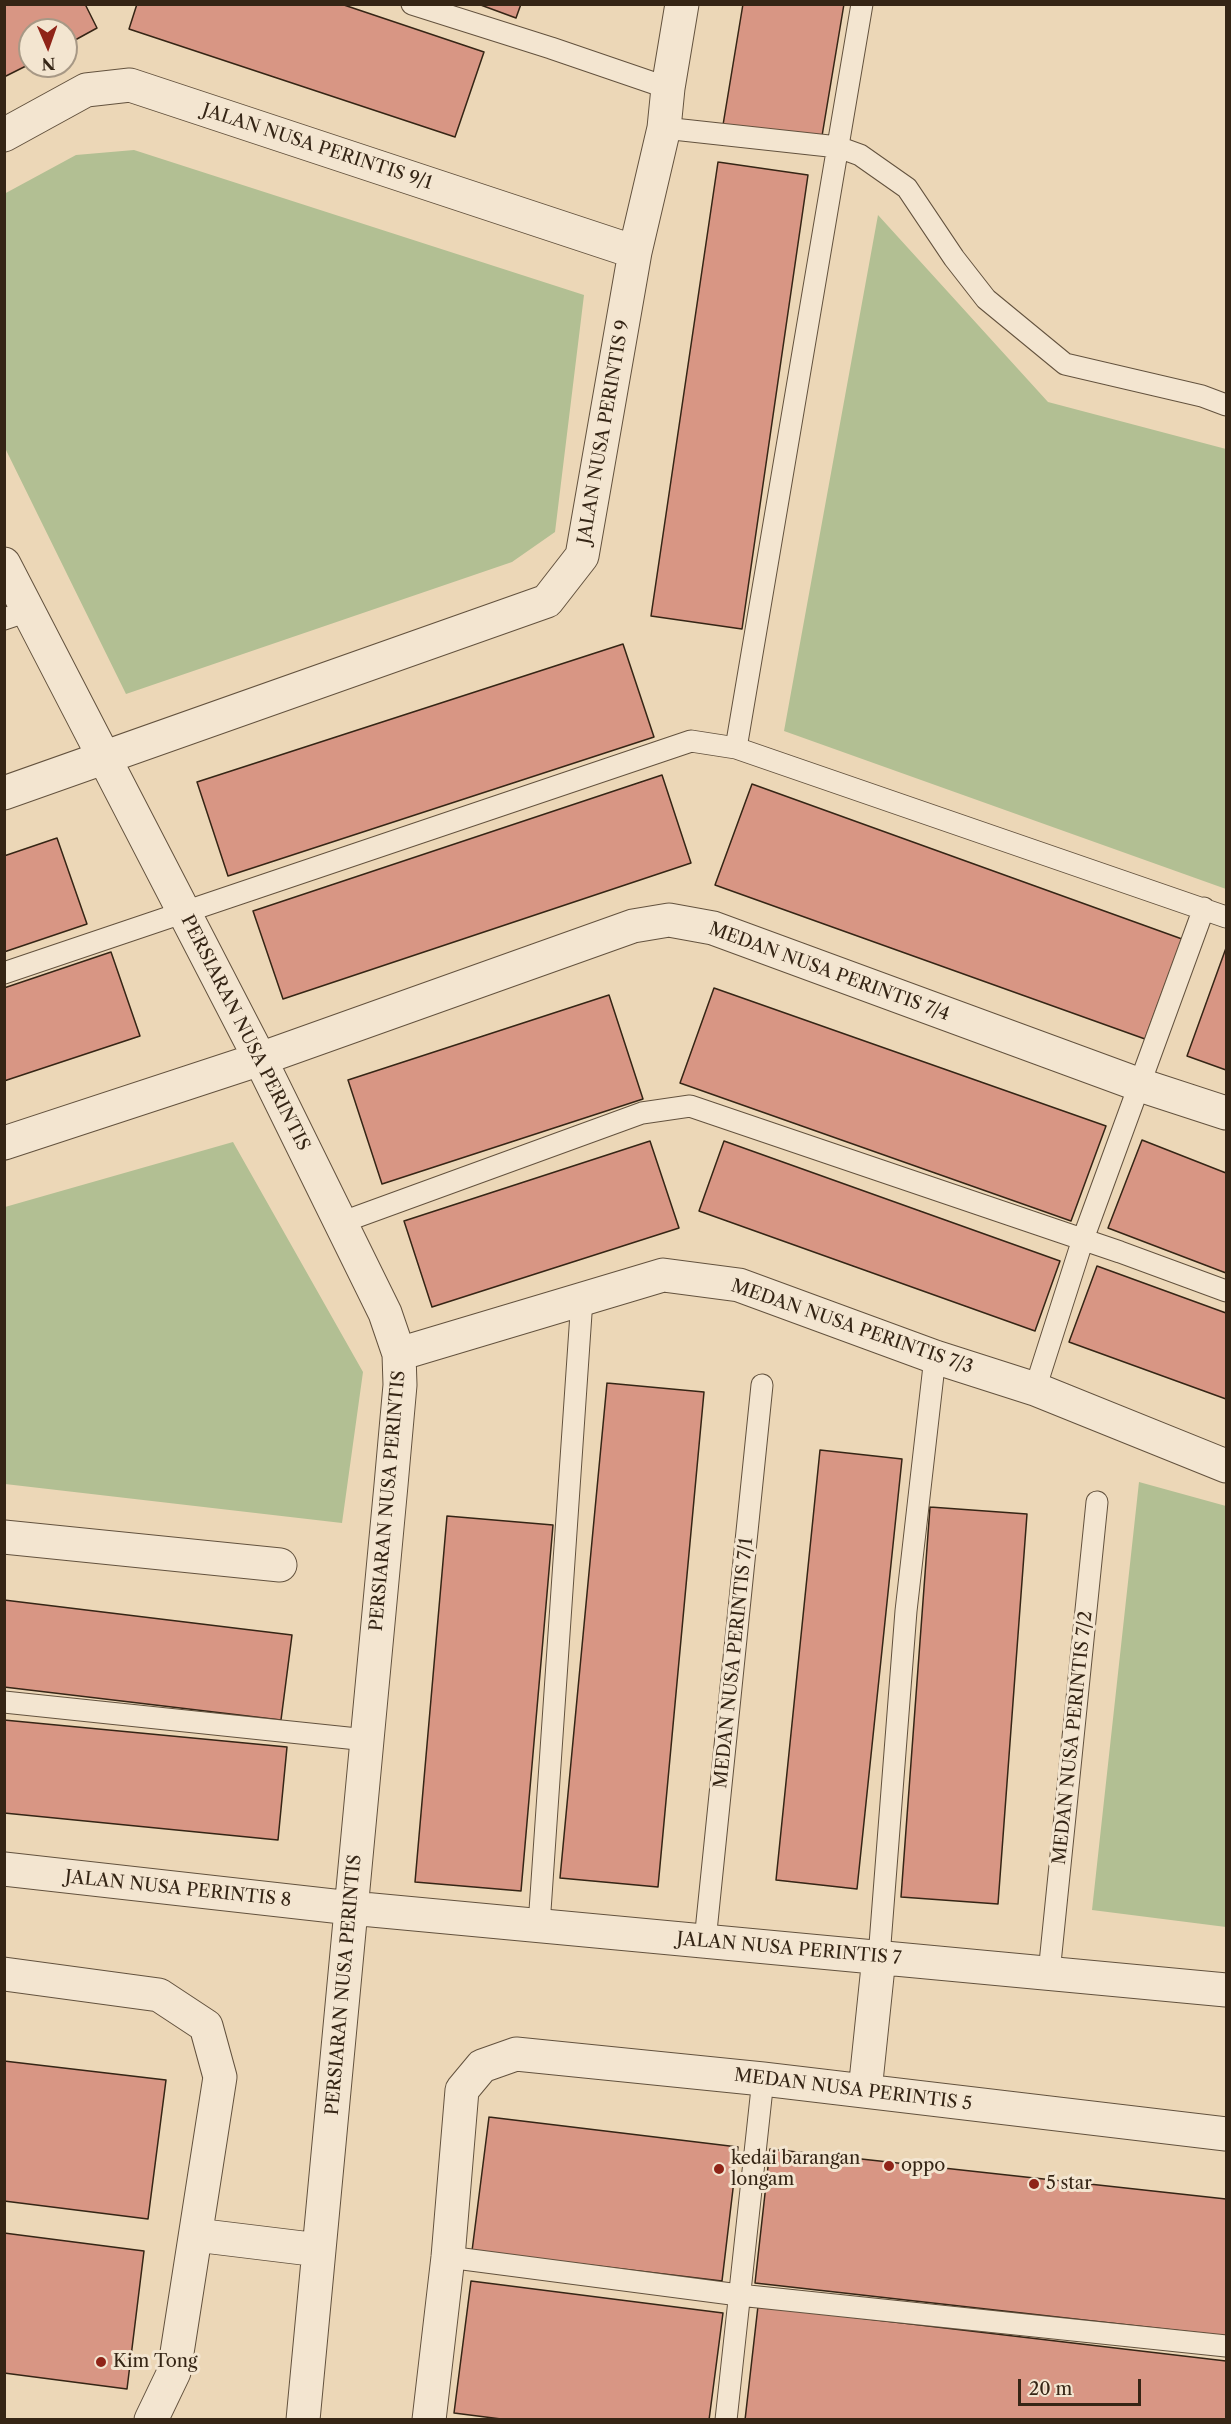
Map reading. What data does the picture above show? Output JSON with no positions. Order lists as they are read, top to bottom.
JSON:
{
  "streets": {
    "street": [
      "JALAN NUSA PERINTIS 9/1",
      "JALAN NUSA PERINTIS 9",
      "MEDAN NUSA PERINTIS 7/4",
      "PERSIARAN NUSA PERINTIS",
      "MEDAN NUSA PERINTIS 7/3",
      "JALAN NUSA PERINTIS 8",
      "JALAN NUSA PERINTIS 7",
      "MEDAN NUSA PERINTIS 5"
    ],
    "lane": ["MEDAN NUSA PERINTIS 7/1", "MEDAN NUSA PERINTIS 7/2"]
  },
  "crossings": [
    ["JALAN NUSA PERINTIS 9/1", "JALAN NUSA PERINTIS 9"],
    ["JALAN NUSA PERINTIS 9", "PERSIARAN NUSA PERINTIS"],
    ["MEDAN NUSA PERINTIS 7/4", "PERSIARAN NUSA PERINTIS"],
    ["PERSIARAN NUSA PERINTIS", "MEDAN NUSA PERINTIS 7/3"],
    ["PERSIARAN NUSA PERINTIS", "JALAN NUSA PERINTIS 8"],
    ["PERSIARAN NUSA PERINTIS", "JALAN NUSA PERINTIS 7"],
    ["MEDAN NUSA PERINTIS 7/1", "JALAN NUSA PERINTIS 7"],
    ["MEDAN NUSA PERINTIS 7/2", "JALAN NUSA PERINTIS 7"],
    ["JALAN NUSA PERINTIS 8", "JALAN NUSA PERINTIS 7"]
  ],
  "places": [
    "oppo",
    "kedai barangan longam",
    "5 star",
    "Kim Tong"
  ],
  "scale_bar": "20 m",
  "north": "bottom"
}
